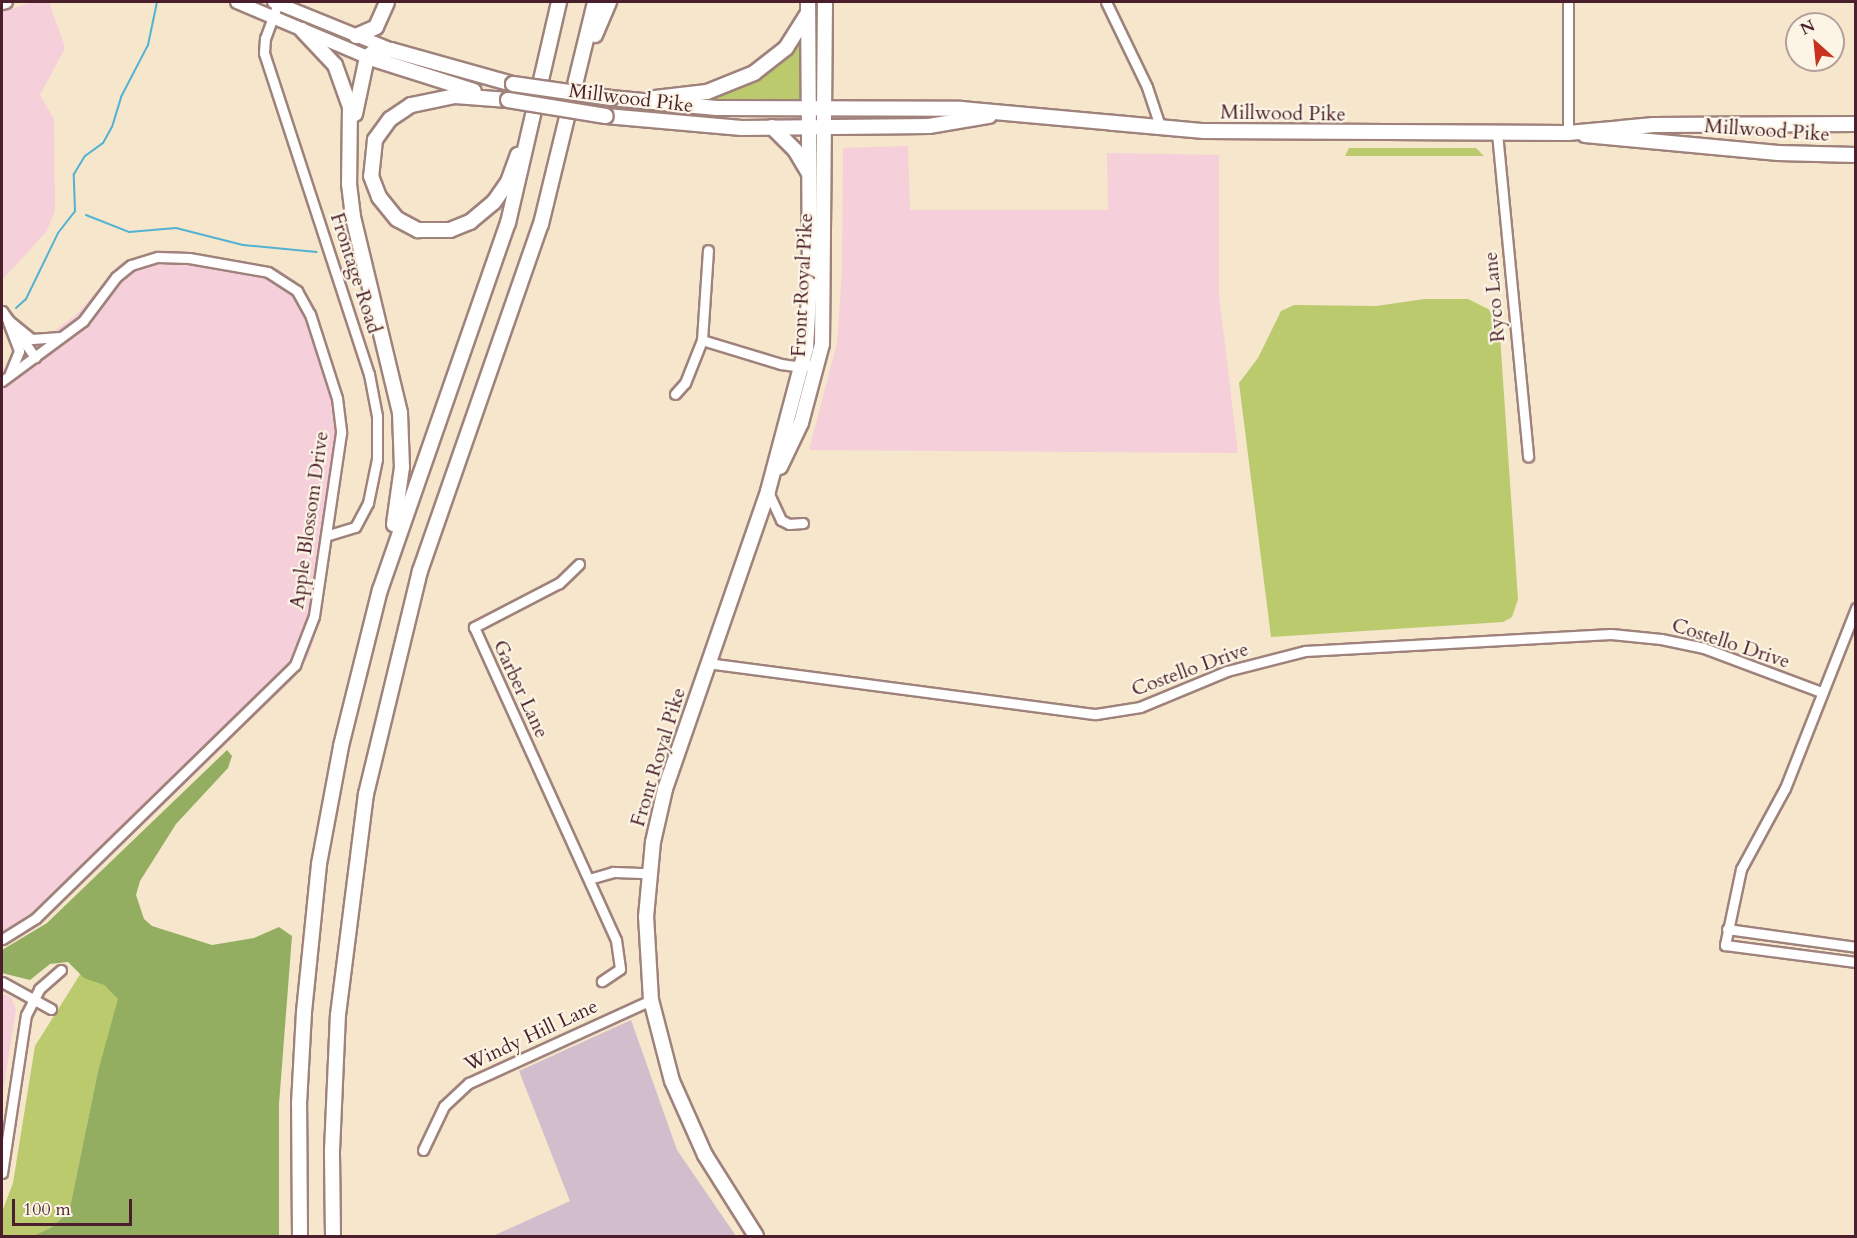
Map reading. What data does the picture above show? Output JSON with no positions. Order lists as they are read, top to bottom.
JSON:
{
  "streets": {
    "highway": ["Millwood Pike", "Front Royal Pike"],
    "street": [
      "Frontage Road",
      "Ryco Lane",
      "Apple Blossom Drive",
      "Costello Drive",
      "Garber Lane",
      "Windy Hill Lane"
    ]
  },
  "crossings": [
    ["Millwood Pike", "Frontage Road"],
    ["Millwood Pike", "Front Royal Pike"],
    ["Millwood Pike", "Ryco Lane"],
    ["Frontage Road", "Apple Blossom Drive"],
    ["Front Royal Pike", "Costello Drive"],
    ["Front Royal Pike", "Windy Hill Lane"]
  ],
  "scale_bar": "100 m",
  "north": "top left"
}
